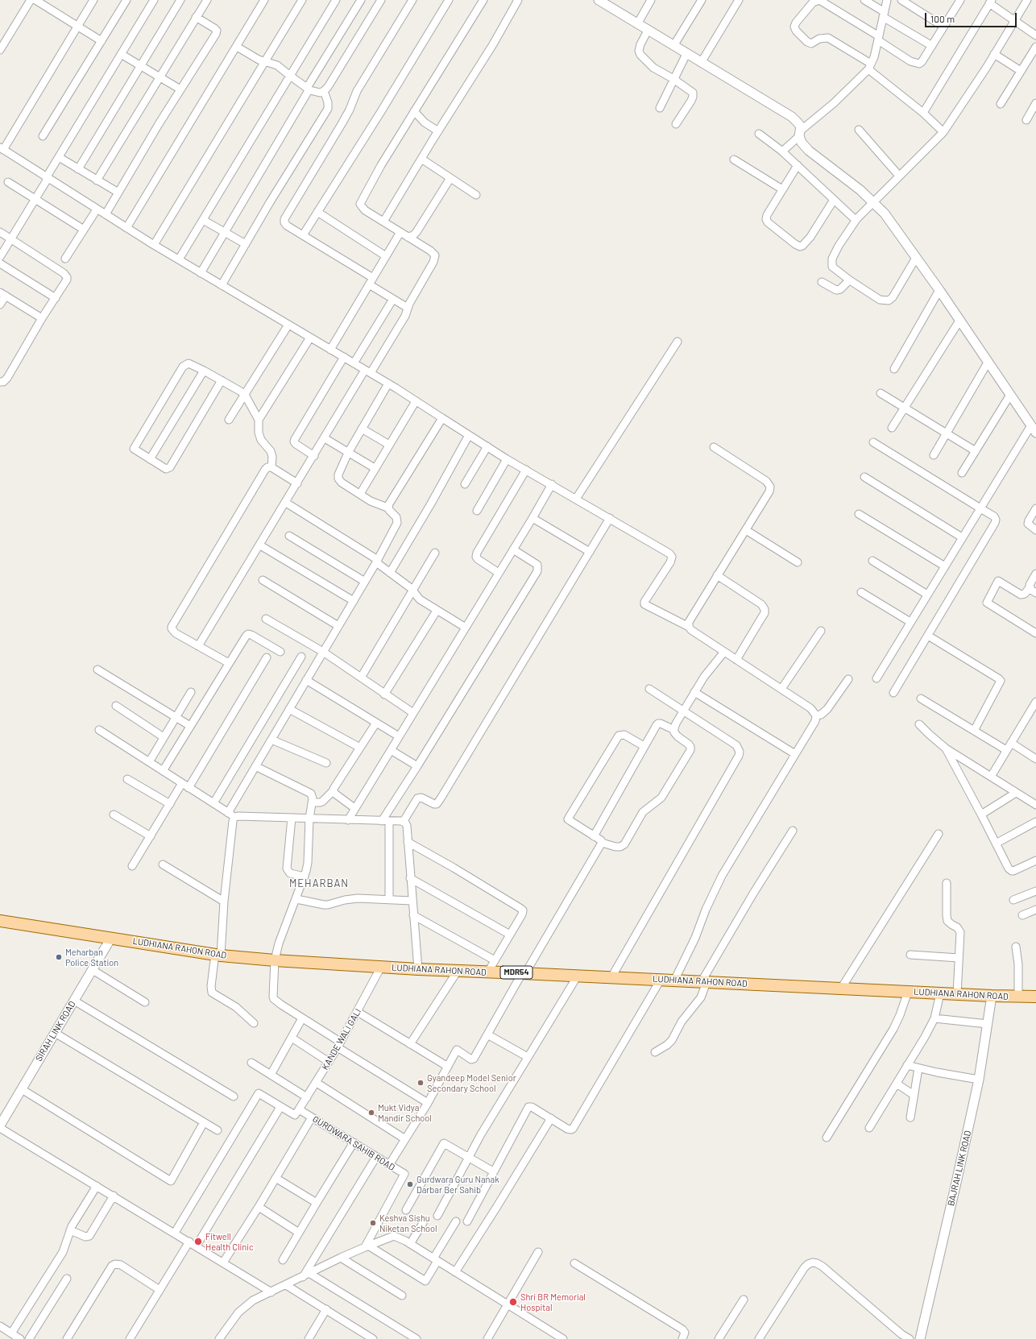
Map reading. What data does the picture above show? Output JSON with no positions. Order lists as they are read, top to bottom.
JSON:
{
  "streets": {
    "main road": ["LUDHIANA RAHON ROAD", "MDR54"],
    "street": [
      "SIRAH LINK ROAD",
      "KANDE WALI GALI",
      "GURDWARA SAHIB ROAD",
      "BAJRAH LINK ROAD"
    ]
  },
  "crossings": [
    ["LUDHIANA RAHON ROAD", "SIRAH LINK ROAD"],
    ["LUDHIANA RAHON ROAD", "KANDE WALI GALI"],
    ["LUDHIANA RAHON ROAD", "BAJRAH LINK ROAD"],
    ["KANDE WALI GALI", "GURDWARA SAHIB ROAD"]
  ],
  "districts": ["MEHARBAN"],
  "places": [
    "Meharban Police Station",
    "Gyandeep Model Senior Secondary School",
    "Mukt Vidya Mandir School",
    "Gurdwara Guru Nanak Darbar Ber Sahib",
    "Keshva Sishu Niketan School",
    "Fitwell Health Clinic",
    "Shri BR Memorial Hospital"
  ],
  "scale_bar": "100 m"
}
